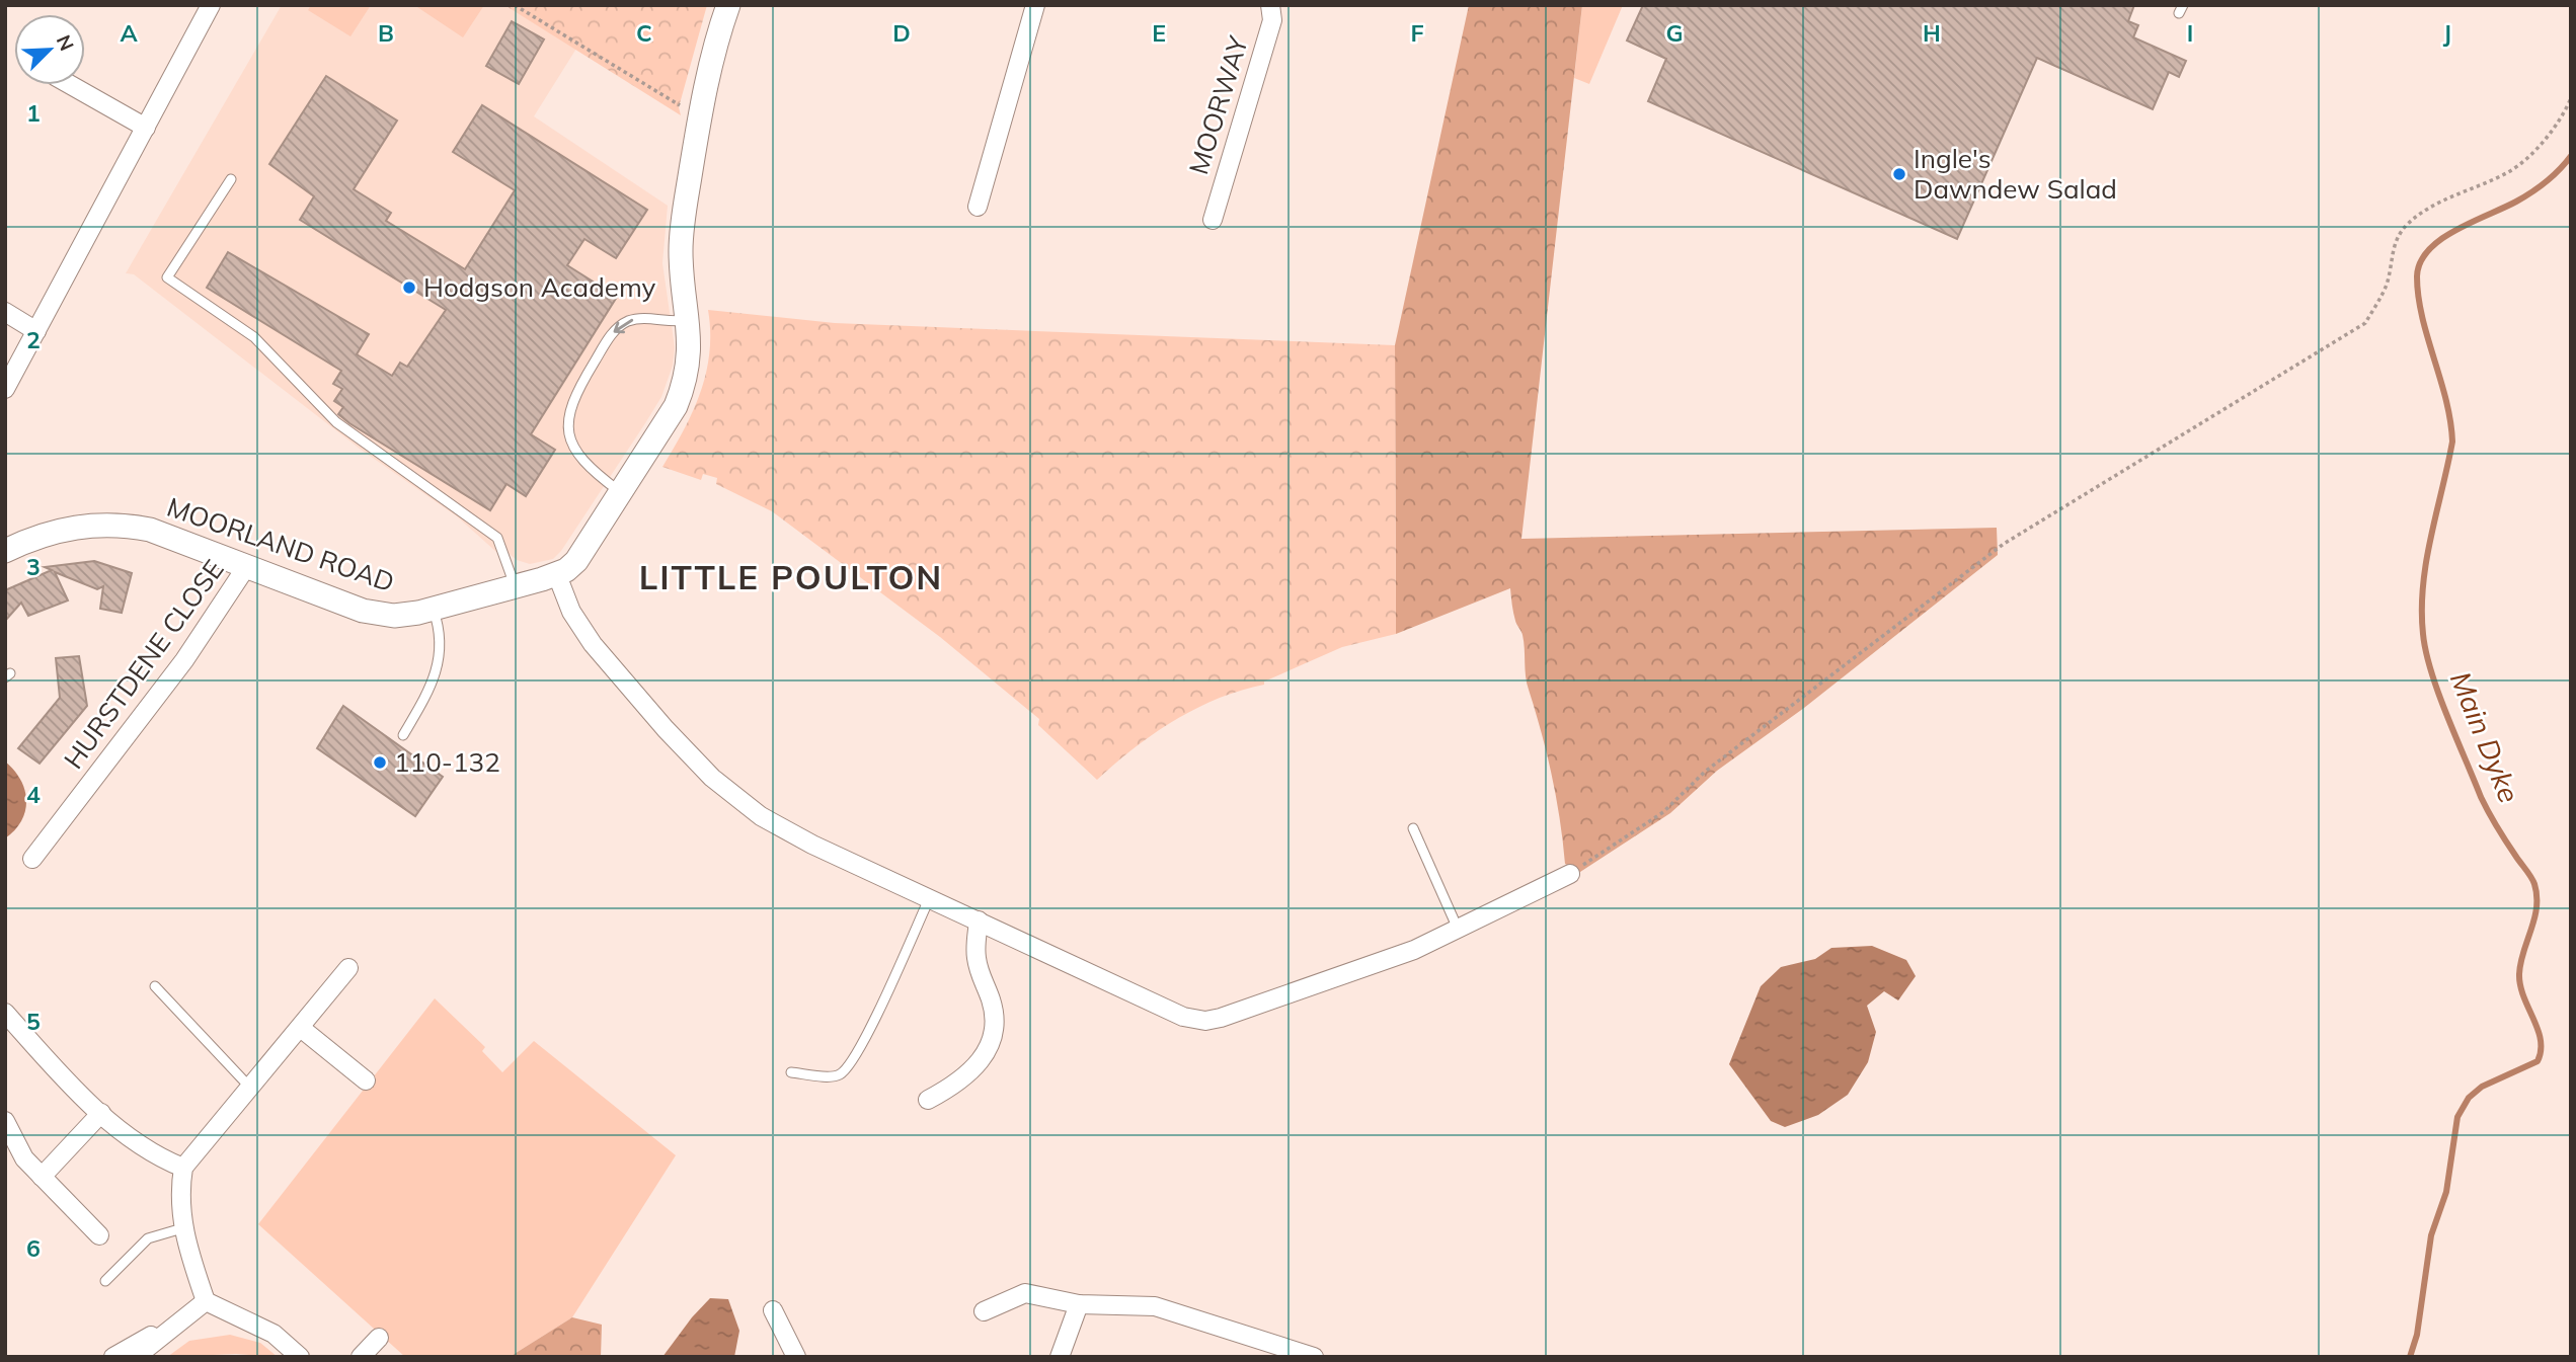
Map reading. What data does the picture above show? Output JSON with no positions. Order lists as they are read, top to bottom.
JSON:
{
  "streets": {
    "street": ["MOORWAY", "MOORLAND ROAD", "HURSTDENE CLOSE"]
  },
  "crossings": [
    ["MOORLAND ROAD", "HURSTDENE CLOSE"]
  ],
  "districts": ["LITTLE POULTON"],
  "water": ["Main Dyke"],
  "places": ["Ingle's Dawndew Salad", "Hodgson Academy", "110-132"],
  "north": "top right",
  "grid": {
    "columns": [
      "A",
      "B",
      "C",
      "D",
      "E",
      "F",
      "G",
      "H",
      "I",
      "J"
    ],
    "rows": [
      "1",
      "2",
      "3",
      "4",
      "5",
      "6"
    ]
  }
}
